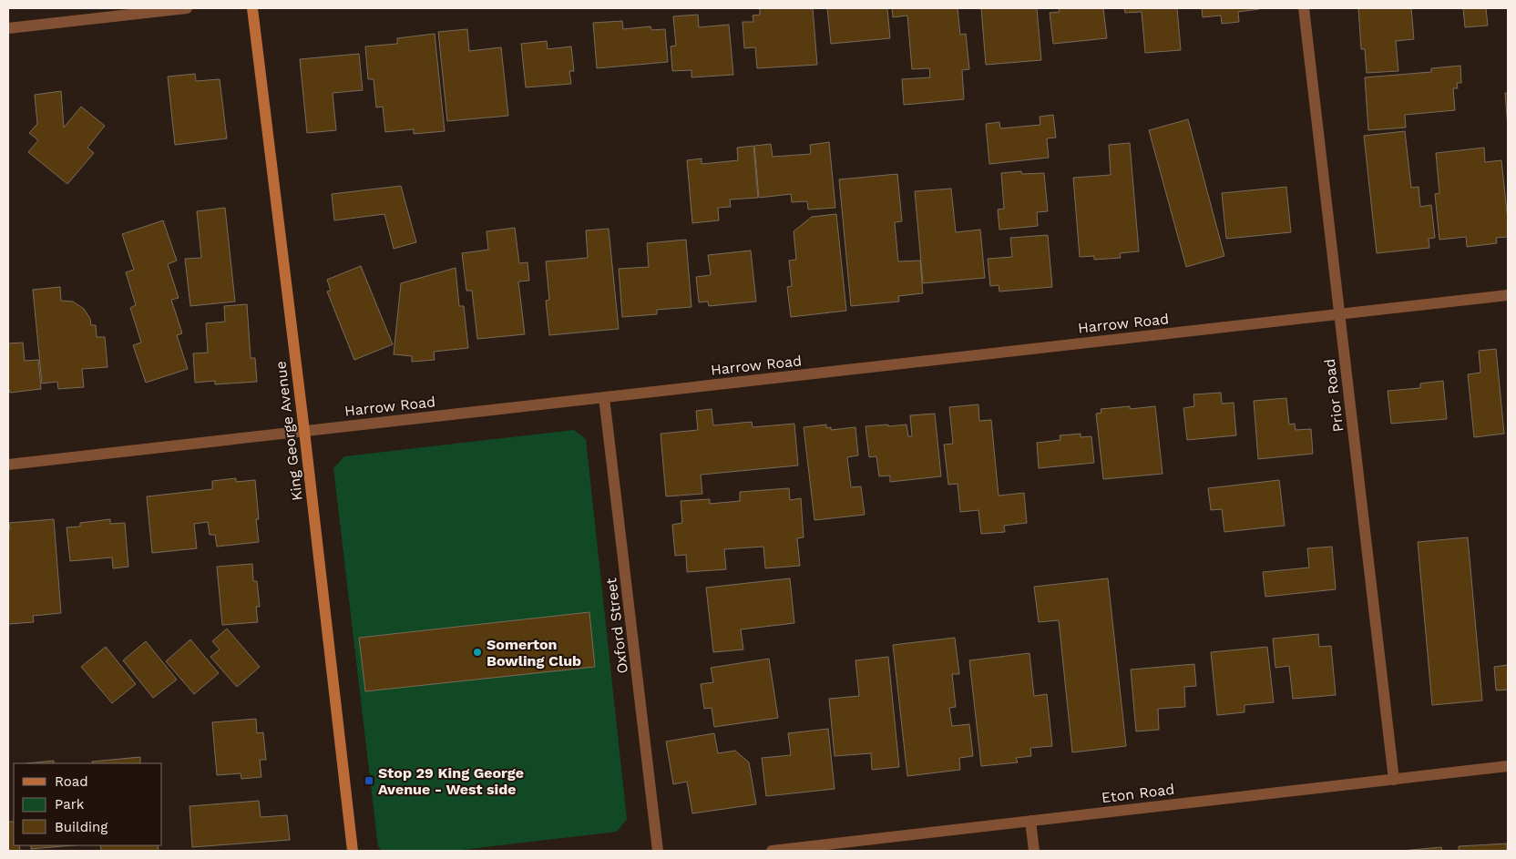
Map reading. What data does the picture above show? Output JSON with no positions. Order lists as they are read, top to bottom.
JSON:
{
  "streets": {
    "street": [
      "Harrow Road",
      "Prior Road",
      "King George Avenue",
      "Oxford Street",
      "Eton Road"
    ]
  },
  "crossings": [
    ["Harrow Road", "Prior Road"],
    ["Harrow Road", "King George Avenue"],
    ["Harrow Road", "Oxford Street"],
    ["Prior Road", "Eton Road"]
  ],
  "places": {
    "other": ["Somerton Bowling Club"],
    "transit": ["Stop 29 King George Avenue - West side"]
  },
  "legend": ["Road", "Park", "Building"]
}
